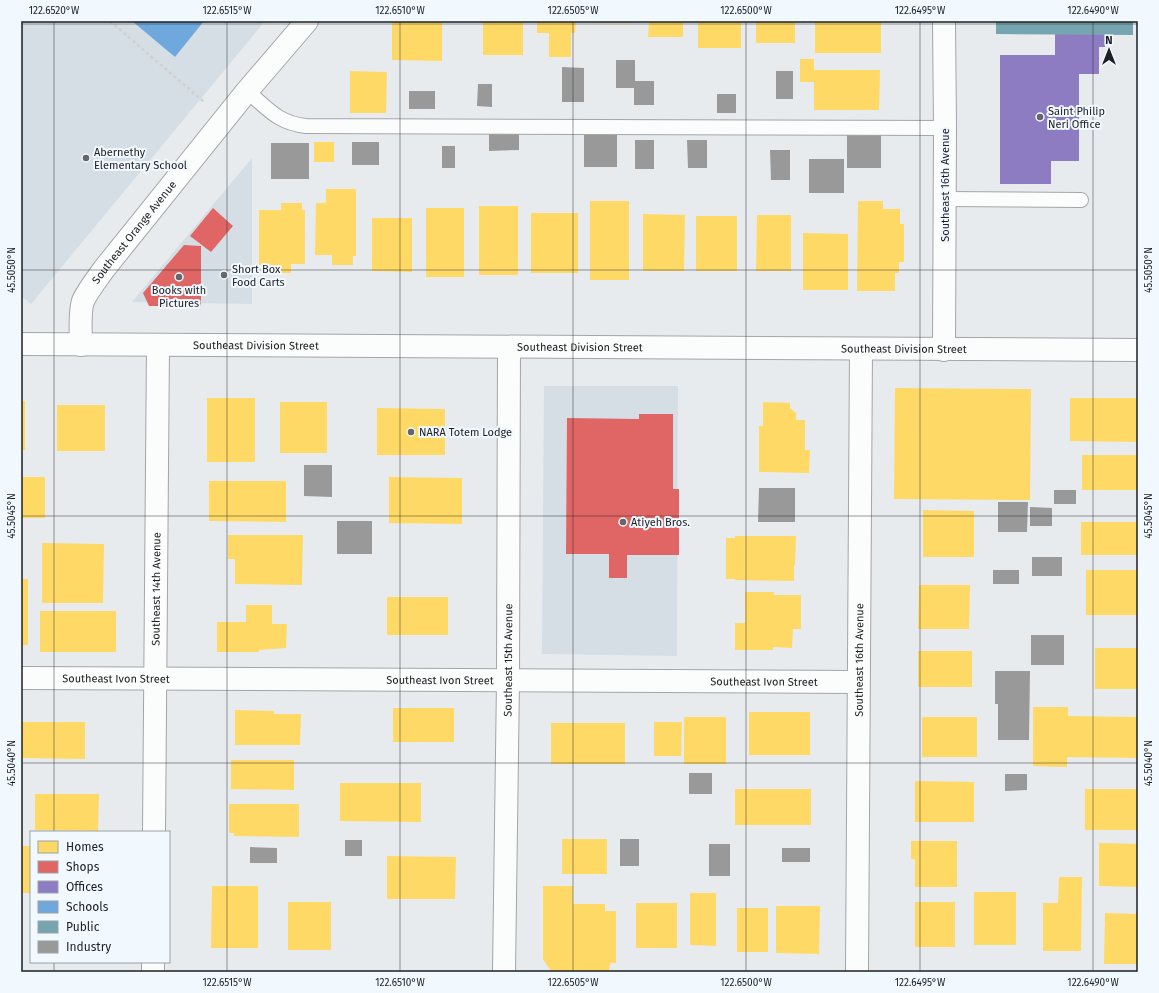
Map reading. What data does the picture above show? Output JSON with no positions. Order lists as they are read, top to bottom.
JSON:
{
  "streets": {
    "street": [
      "Southeast 16th Avenue",
      "Southeast Orange Avenue",
      "Southeast Division Street",
      "Southeast 14th Avenue",
      "Southeast 15th Avenue",
      "Southeast Ivon Street"
    ]
  },
  "crossings": [
    ["Southeast 16th Avenue", "Southeast Division Street"],
    ["Southeast 16th Avenue", "Southeast Ivon Street"],
    ["Southeast Orange Avenue", "Southeast Division Street"],
    ["Southeast Division Street", "Southeast 14th Avenue"],
    ["Southeast Division Street", "Southeast 15th Avenue"],
    ["Southeast 14th Avenue", "Southeast Ivon Street"],
    ["Southeast 15th Avenue", "Southeast Ivon Street"]
  ],
  "places": [
    "Saint Philip Neri Office",
    "Abernethy Elementary School",
    "Short Box Food Carts",
    "Books with Pictures",
    "NARA Totem Lodge",
    "Atiyeh Bros."
  ],
  "legend": [
    "Homes",
    "Shops",
    "Offices",
    "Schools",
    "Public",
    "Industry"
  ],
  "north": "top",
  "coordinates": [
    "122.6520°W",
    "122.6515°W",
    "122.6510°W",
    "122.6505°W",
    "122.6500°W",
    "122.6495°W",
    "122.6490°W",
    "45.5050°N",
    "45.5045°N",
    "45.5040°N"
  ]
}
